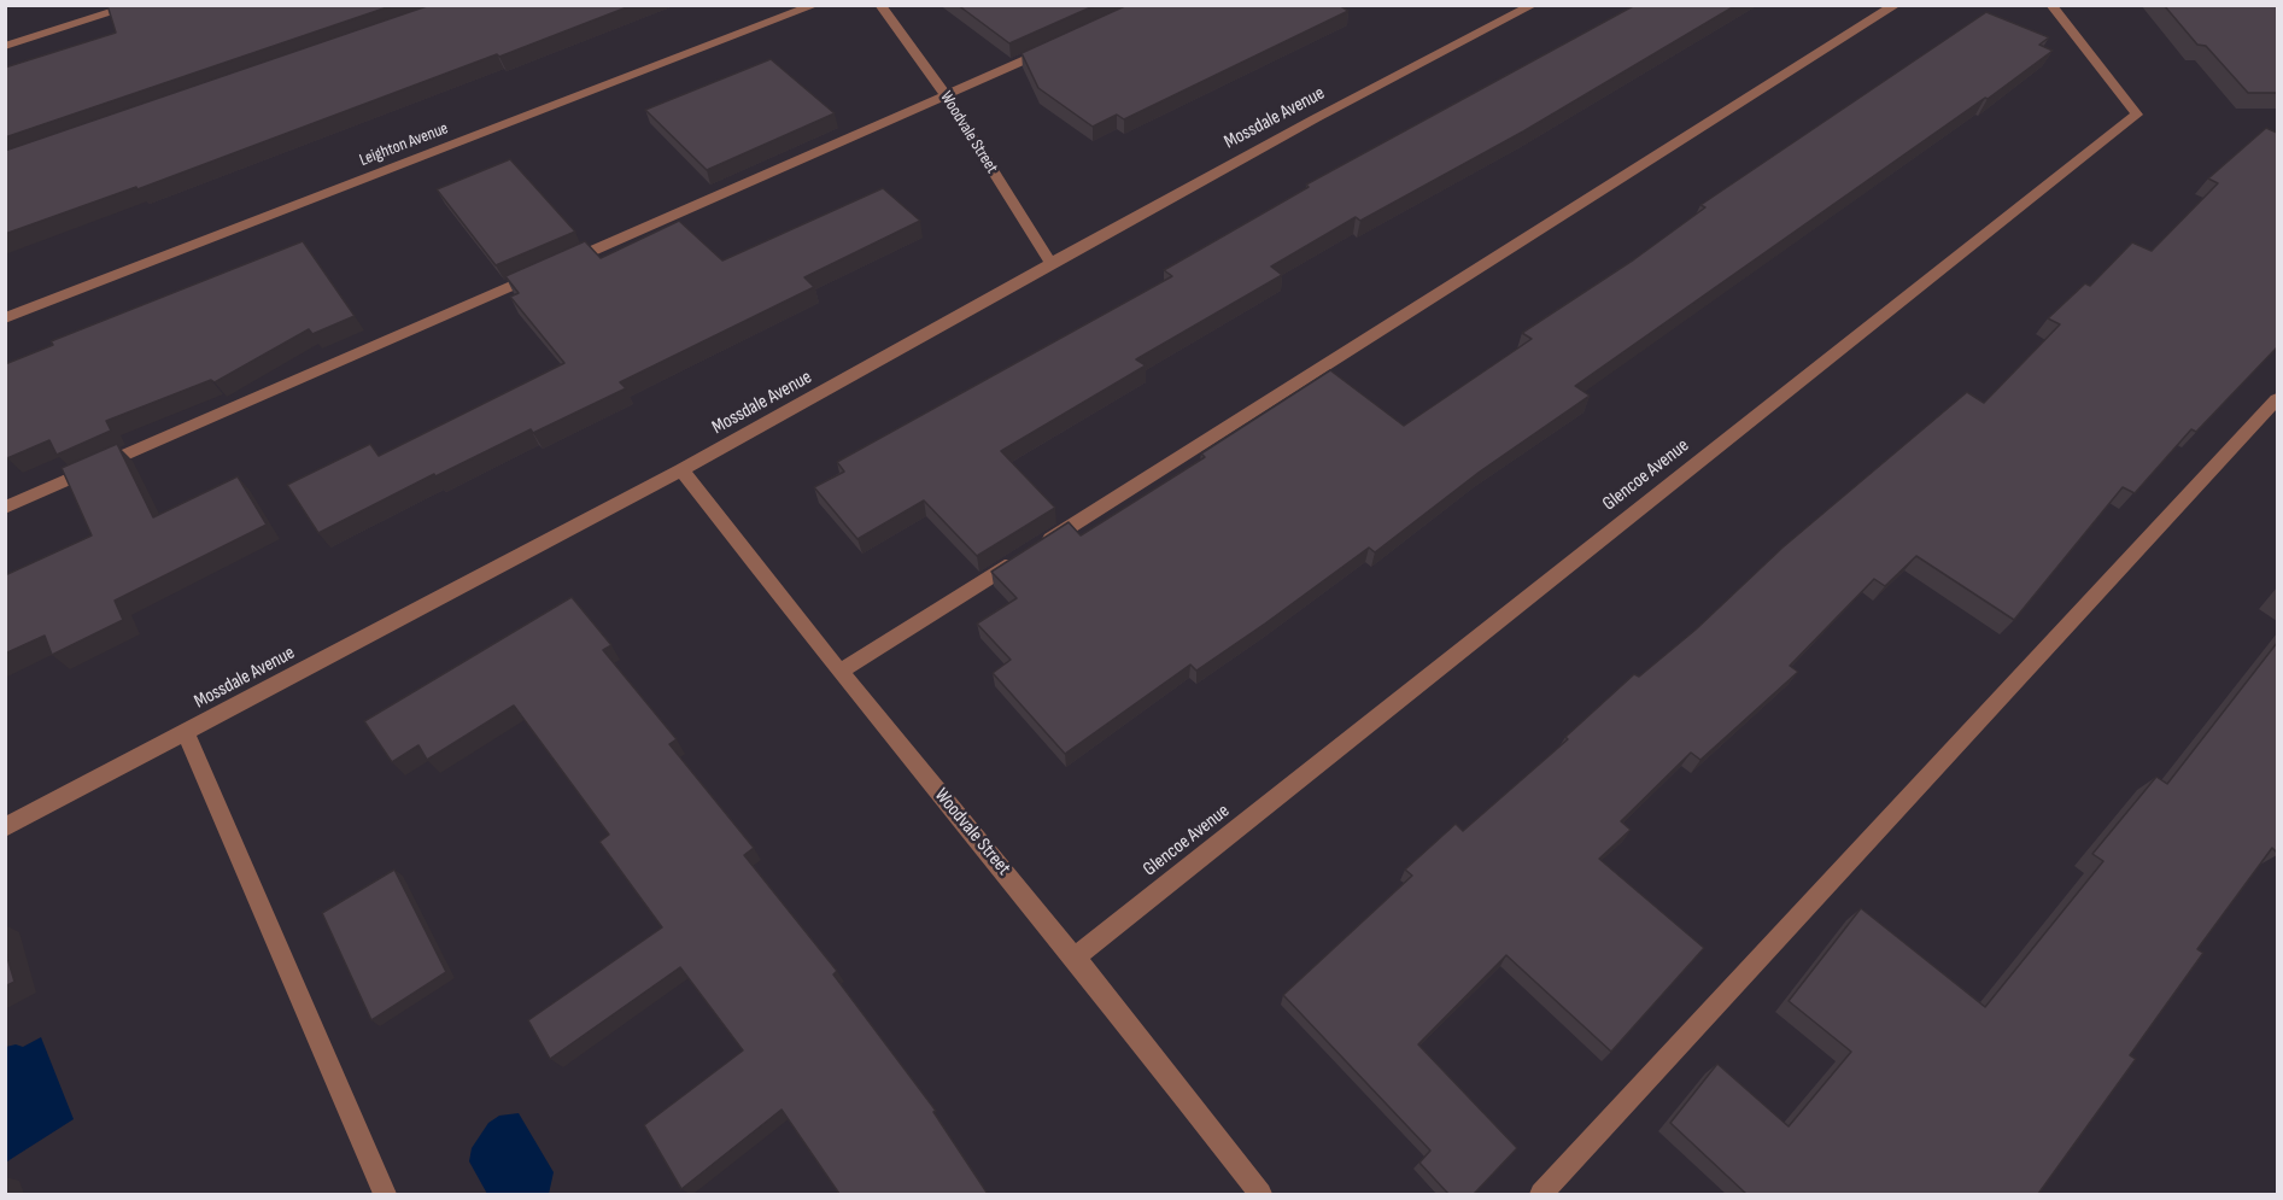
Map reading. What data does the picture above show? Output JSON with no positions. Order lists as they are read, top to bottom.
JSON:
{
  "streets": {
    "street": [
      "Mossdale Avenue",
      "Woodvale Street",
      "Leighton Avenue",
      "Glencoe Avenue"
    ]
  },
  "crossings": [
    ["Mossdale Avenue", "Woodvale Street"],
    ["Woodvale Street", "Glencoe Avenue"]
  ]
}
